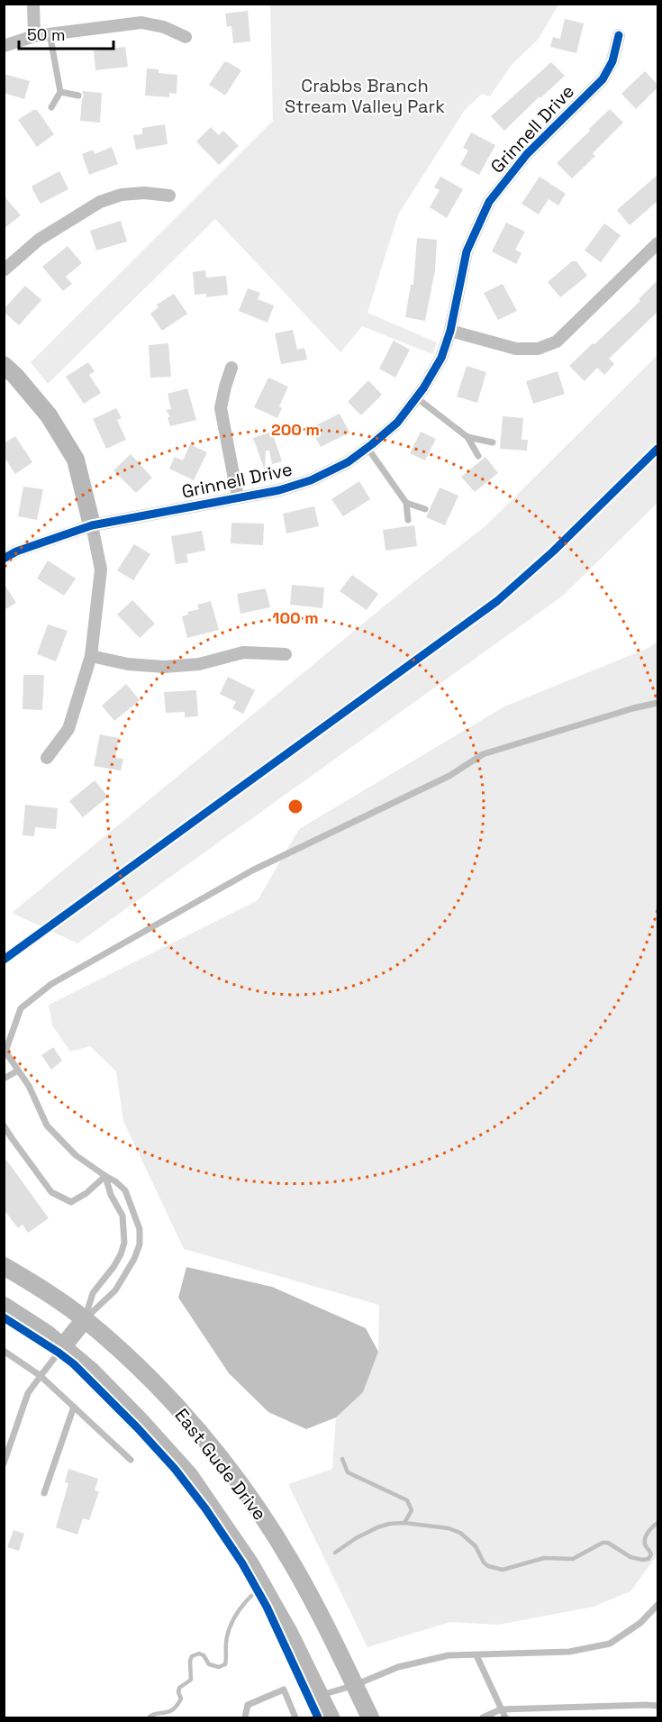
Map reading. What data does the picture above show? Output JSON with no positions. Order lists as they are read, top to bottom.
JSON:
{
  "streets": {
    "main road": ["East Gude Drive"],
    "street": ["Grinnell Drive"]
  },
  "parks": ["Crabbs Branch Stream Valley Park"],
  "scale_bar": "50 m",
  "rings": ["200 m", "100 m"]
}
